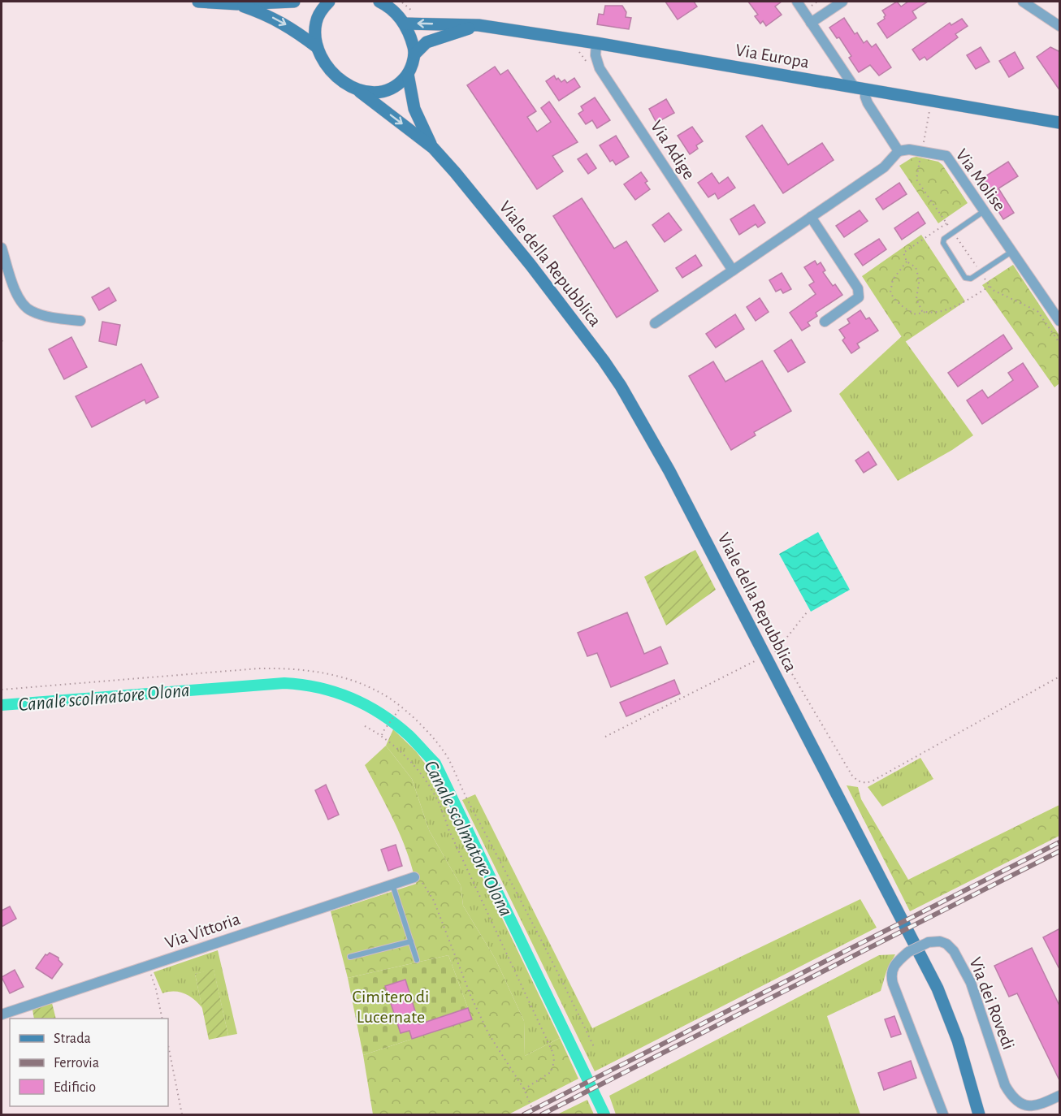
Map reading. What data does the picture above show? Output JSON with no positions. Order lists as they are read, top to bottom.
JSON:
{
  "streets": {
    "street": [
      "Via Europa",
      "Via Adige",
      "Via Molise",
      "Viale della Repubblica",
      "Via Vittoria",
      "Via dei Rovedi"
    ]
  },
  "crossings": [
    ["Via Europa", "Via Adige"]
  ],
  "water": ["Canale scolmatore Olona"],
  "parks": ["Cimitero di Lucernate"],
  "legend": ["Strada", "Ferrovia", "Edificio"]
}
